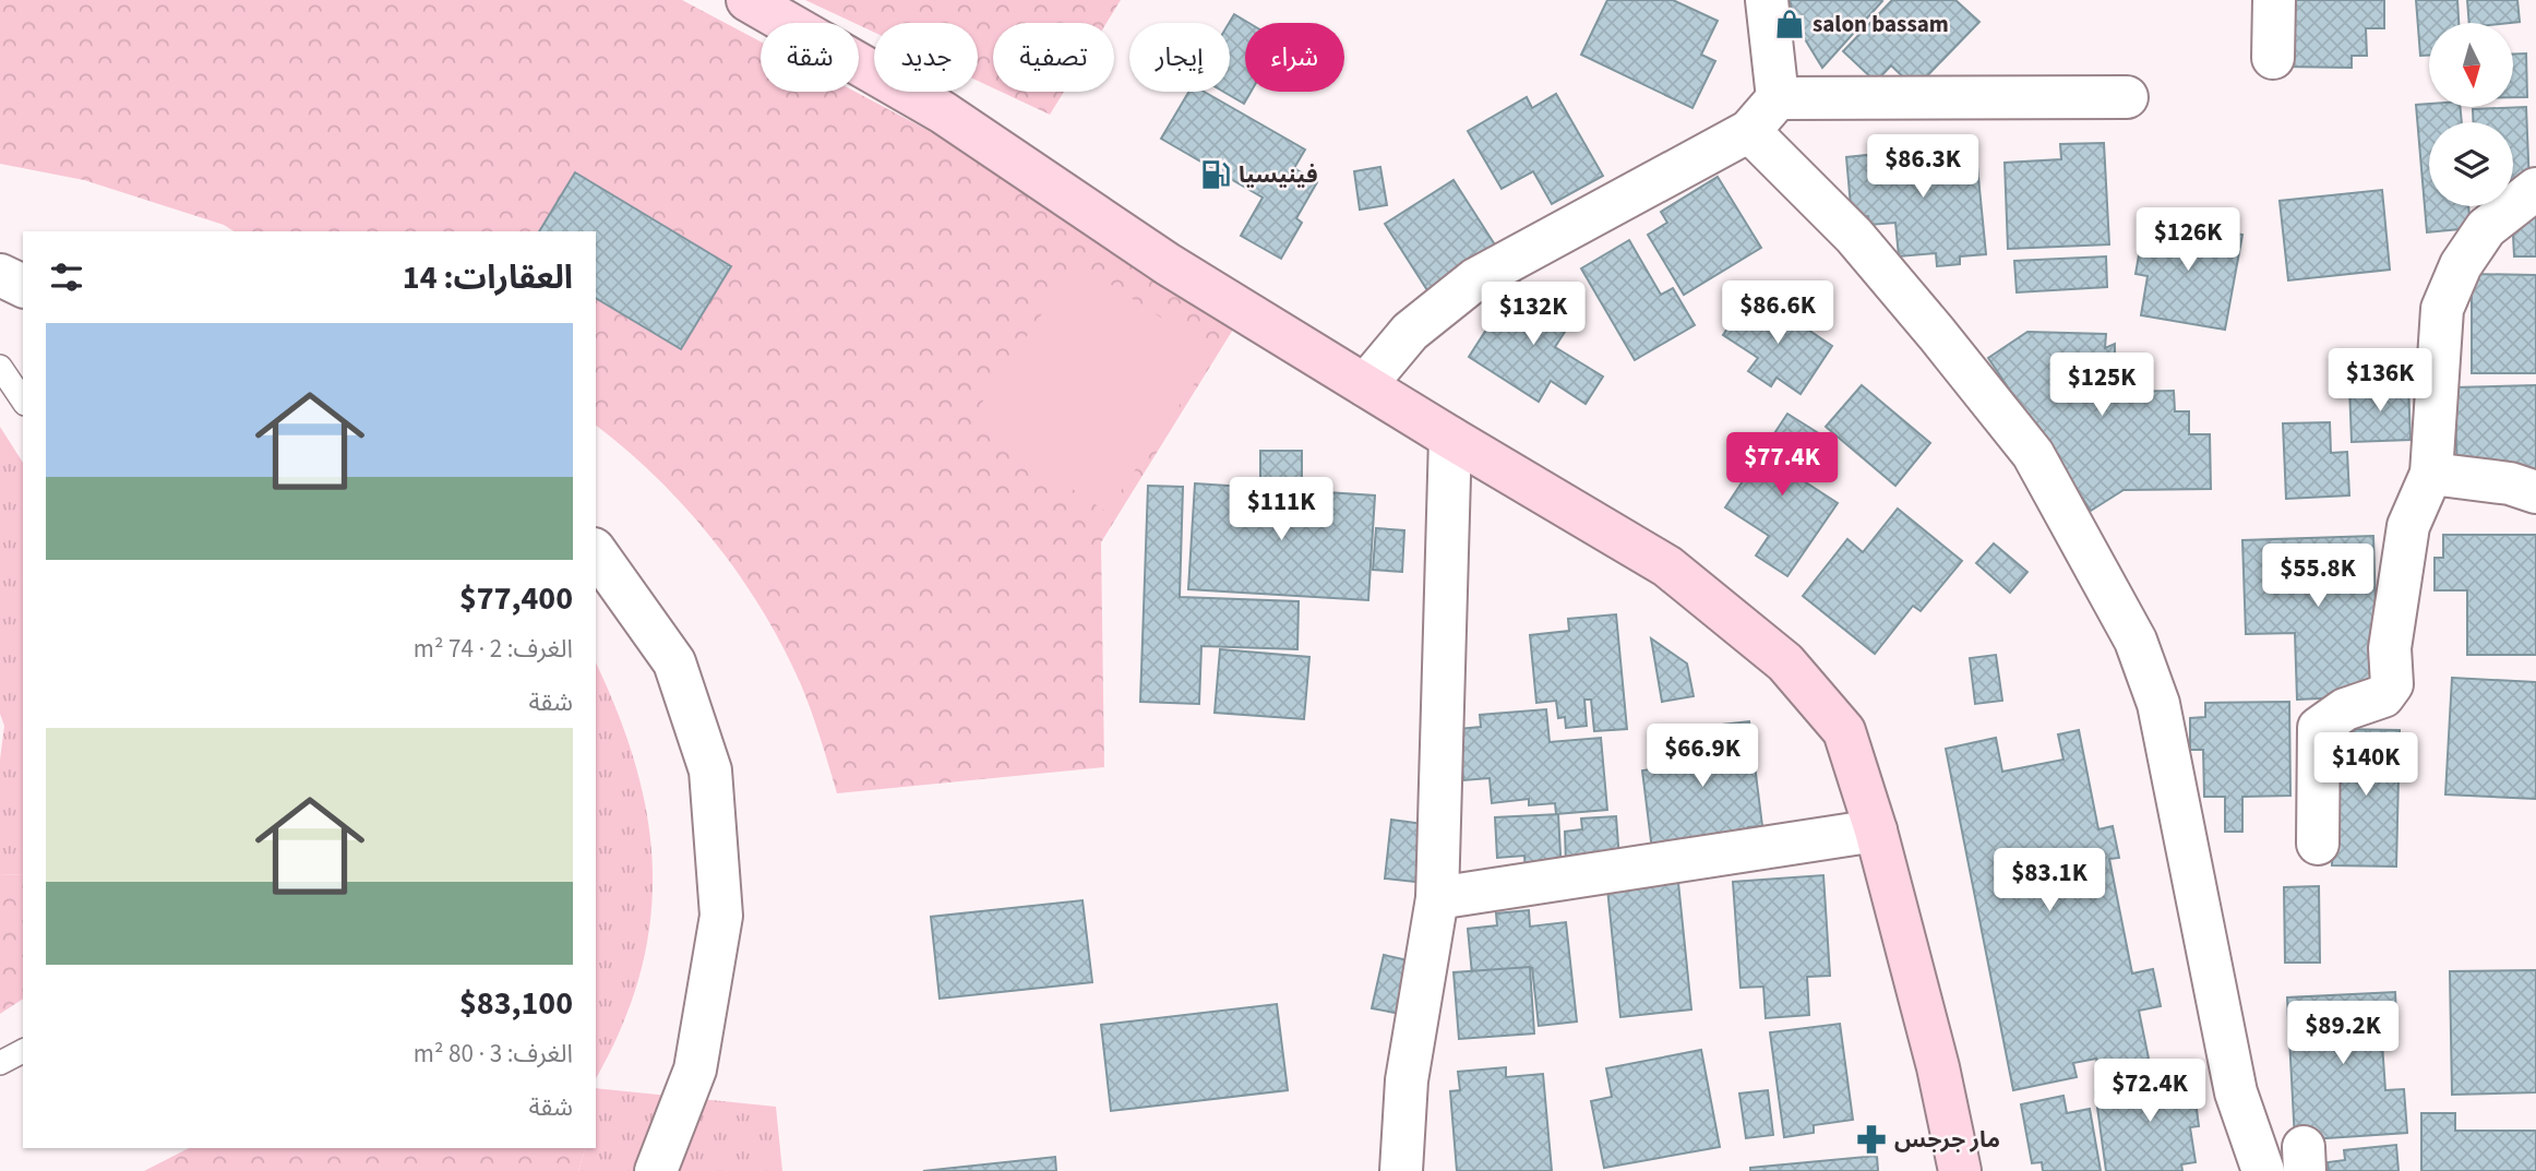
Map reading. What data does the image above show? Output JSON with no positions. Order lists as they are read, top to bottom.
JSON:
{
  "places": {
    "shop": ["salon bassam"],
    "fuel station": ["فينيسيا"],
    "pharmacy": ["مار جرجس"]
  },
  "north": "bottom",
  "page": {
    "chip": [
      "شراء",
      "إيجار",
      "تصفية",
      "جديد",
      "شقة"
    ],
    "price": [
      "$86.3K",
      "$126K",
      "$86.6K",
      "$132K",
      "$136K",
      "$125K",
      "$77.4K",
      "$111K",
      "$55.8K",
      "$66.9K",
      "$140K",
      "$83.1K",
      "$89.2K",
      "$72.4K"
    ],
    "heading": "العقارات: 14",
    "list": [
      {
        "name": "$77,400",
        "note": "الغرف: 2 · 74 m² · شقة"
      },
      {
        "name": "$83,100",
        "note": "الغرف: 3 · 80 m² · شقة"
      }
    ]
  }
}
